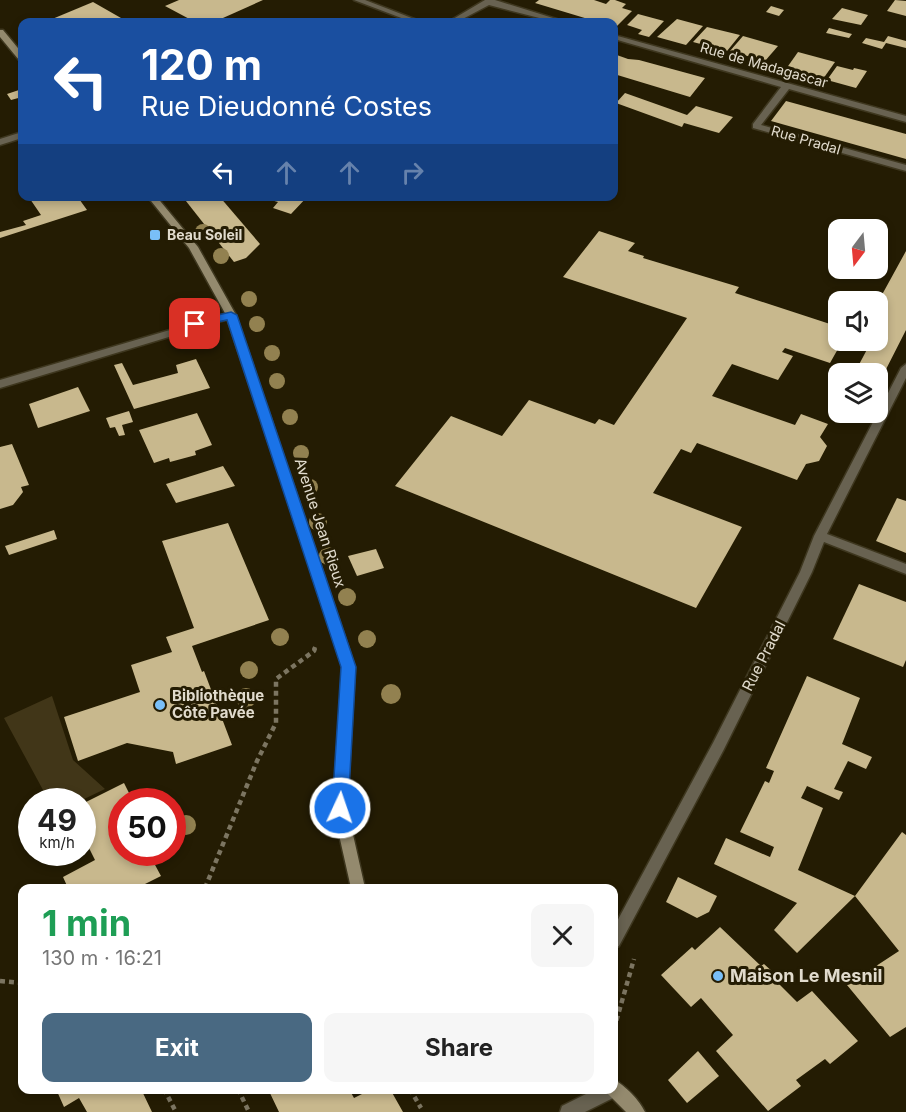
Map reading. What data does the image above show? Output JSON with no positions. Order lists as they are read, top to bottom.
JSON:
{
  "streets": {
    "main road": ["Avenue Jean Rieux"],
    "street": ["Rue de Madagascar", "Rue Pradal"]
  },
  "crossings": [
    ["Rue de Madagascar", "Rue Pradal"]
  ],
  "places": {
    "transit": ["Beau Soleil"],
    "other": ["Bibliothèque Côte Pavée", "Maison Le Mesnil"]
  },
  "north": "bottom",
  "page": {
    "turn": ["120 m", "Rue Dieudonné Costes"],
    "speed": "49 km/h",
    "limit": "50",
    "heading": ["1 min", "130 m · 16:21"],
    "buttons": ["Exit", "Share"]
  }
}
